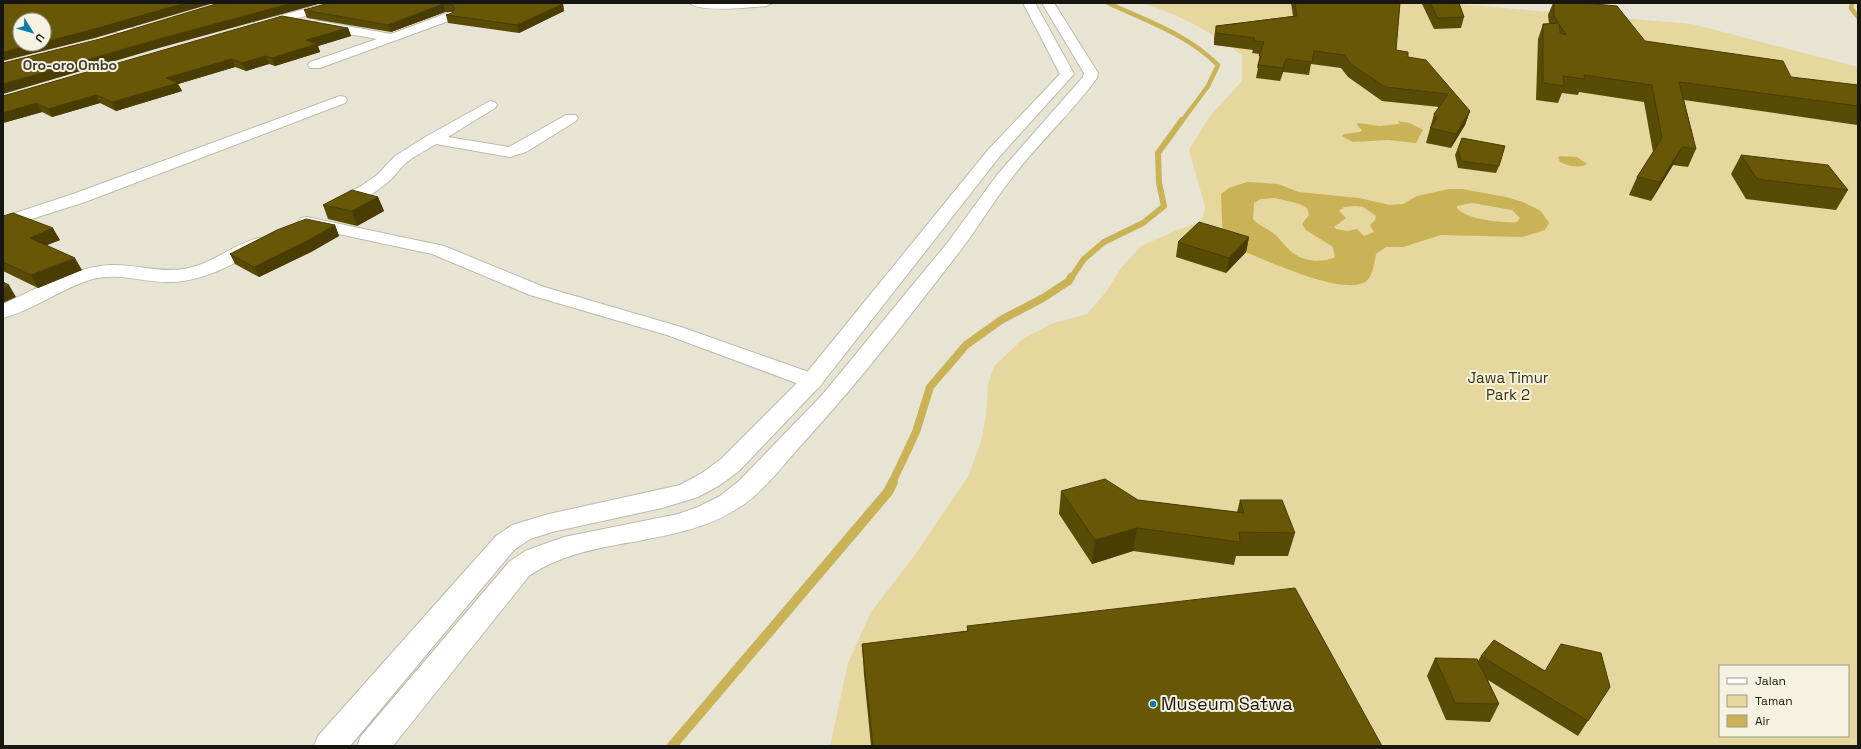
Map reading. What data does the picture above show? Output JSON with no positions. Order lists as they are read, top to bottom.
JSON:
{
  "districts": ["Oro-oro Ombo"],
  "parks": ["Jawa Timur Park 2"],
  "places": ["Museum Satwa"],
  "legend": ["Jalan", "Taman", "Air"],
  "north": "bottom right"
}
